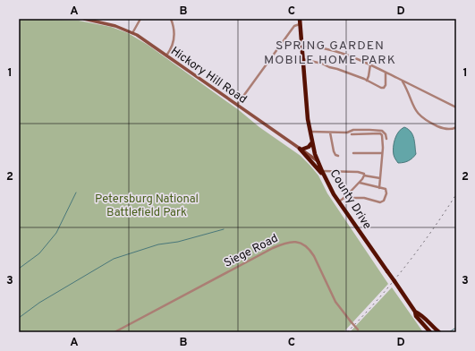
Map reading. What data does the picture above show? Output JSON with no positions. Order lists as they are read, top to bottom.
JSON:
{
  "streets": {
    "highway": ["County Drive"],
    "street": ["Hickory Hill Road", "Siege Road"]
  },
  "crossings": [
    ["Hickory Hill Road", "County Drive"]
  ],
  "districts": ["SPRING GARDEN MOBILE HOME PARK"],
  "parks": ["Petersburg National Battlefield Park"],
  "grid": {
    "columns": [
      "A",
      "B",
      "C",
      "D"
    ],
    "rows": ["1", "2", "3"]
  }
}
